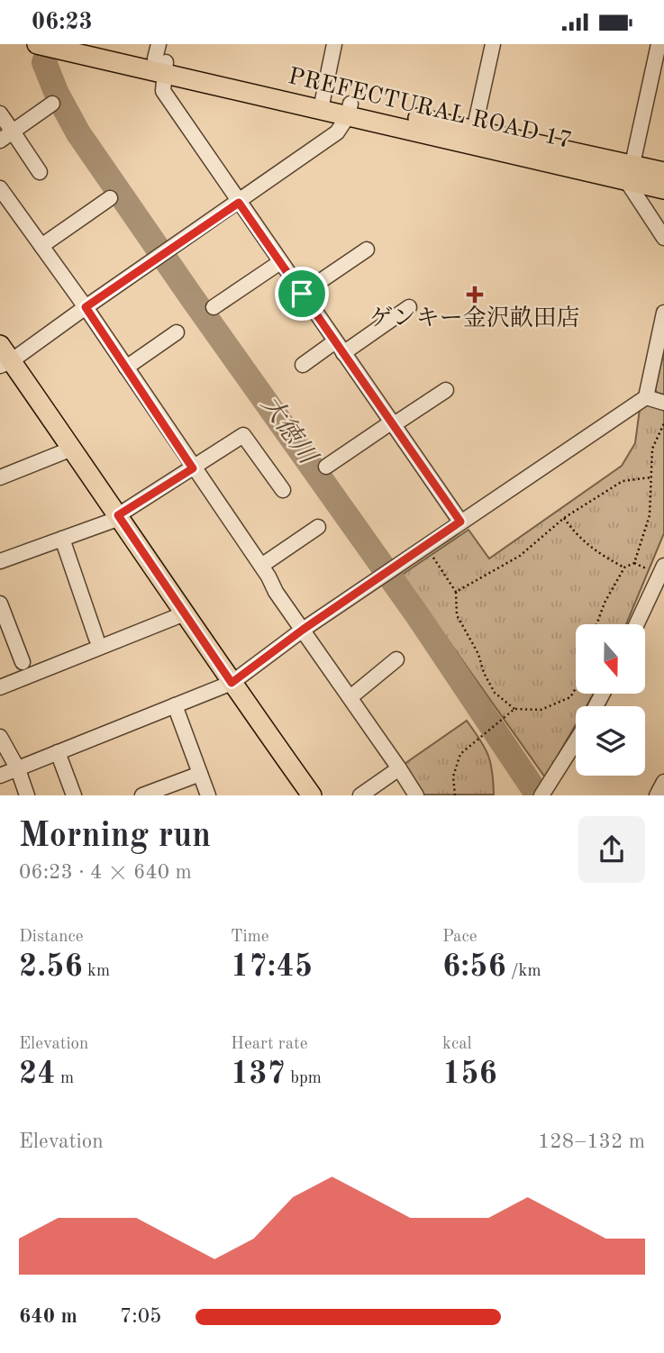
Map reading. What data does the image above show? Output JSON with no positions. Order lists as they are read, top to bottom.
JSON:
{
  "streets": {
    "main road": ["PREFECTURAL ROAD 17"]
  },
  "water": ["大徳川"],
  "places": {
    "health": ["ゲンキー金沢畝田店"]
  },
  "north": "bottom",
  "page": {
    "status": "06:23",
    "heading": ["Morning run", "06:23 · 4 × 640 m"],
    "stats": [
      ["Distance", "2.56 km"],
      ["Time", "17:45"],
      ["Pace", "6:56 /km"],
      ["Elevation", "24 m"],
      ["Heart rate", "137 bpm"],
      ["kcal", "156"]
    ],
    "chart": ["Elevation", "128–132 m"],
    "list": [
      {
        "name": "640 m",
        "note": "7:05"
      }
    ]
  }
}
